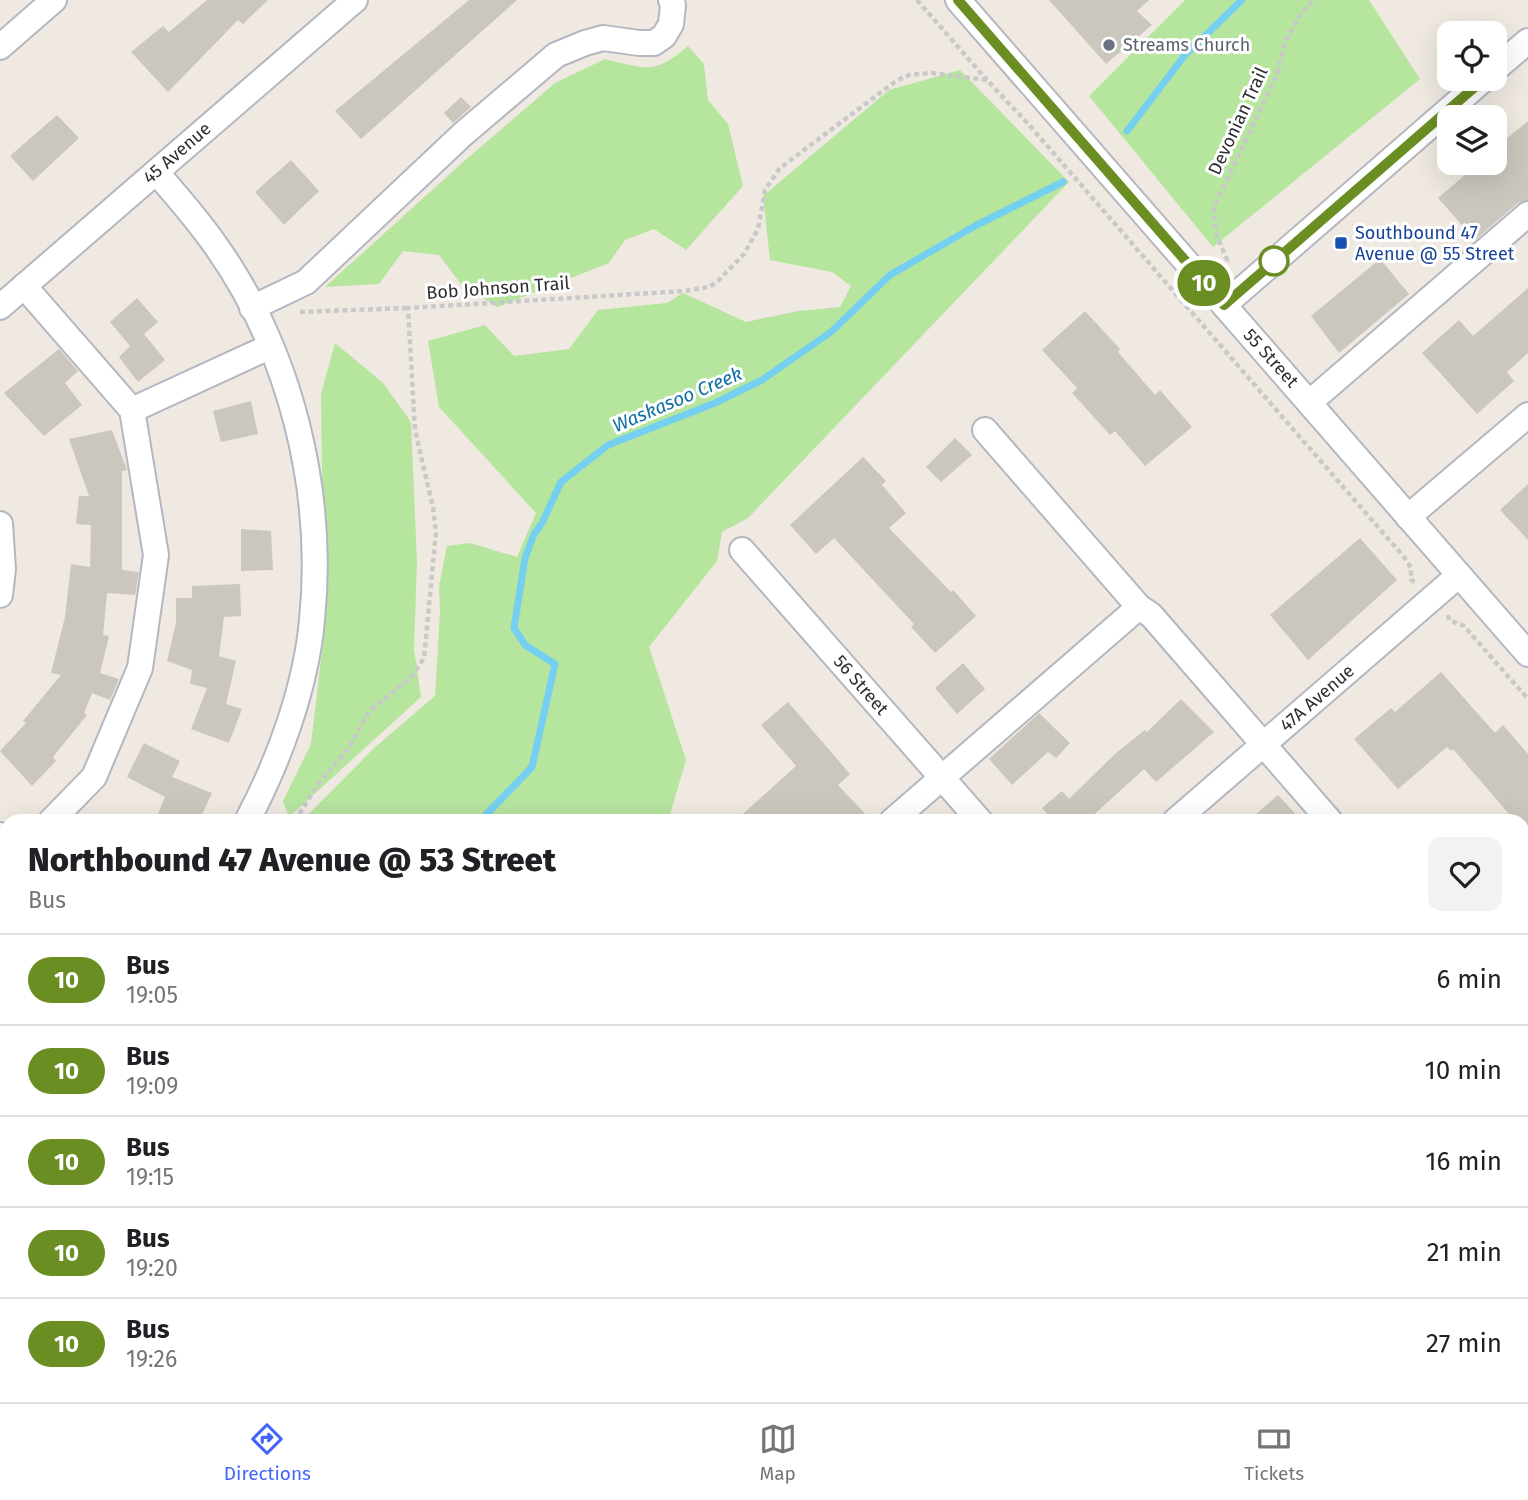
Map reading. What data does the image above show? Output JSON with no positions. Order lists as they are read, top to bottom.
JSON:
{
  "streets": {
    "street": [
      "45 Avenue",
      "55 Street",
      "56 Street",
      "47A Avenue"
    ],
    "path": ["Devonian Trail", "Bob Johnson Trail"]
  },
  "crossings": [
    ["55 Street", "47A Avenue"]
  ],
  "water": ["Waskasoo Creek"],
  "places": {
    "other": ["Streams Church"],
    "transit": ["Southbound 47 Avenue @ 55 Street"]
  },
  "lines": ["bus line 10"],
  "page": {
    "on_map": "10",
    "heading": ["Northbound 47 Avenue @ 53 Street", "Bus"],
    "list": [
      {
        "mark": "10",
        "name": "Bus",
        "note": "19:05",
        "value": "6 min"
      },
      {
        "mark": "10",
        "name": "Bus",
        "note": "19:09",
        "value": "10 min"
      },
      {
        "mark": "10",
        "name": "Bus",
        "note": "19:15",
        "value": "16 min"
      },
      {
        "mark": "10",
        "name": "Bus",
        "note": "19:20",
        "value": "21 min"
      },
      {
        "mark": "10",
        "name": "Bus",
        "note": "19:26",
        "value": "27 min"
      }
    ],
    "tabs": ["Directions", "Map", "Tickets"]
  }
}
